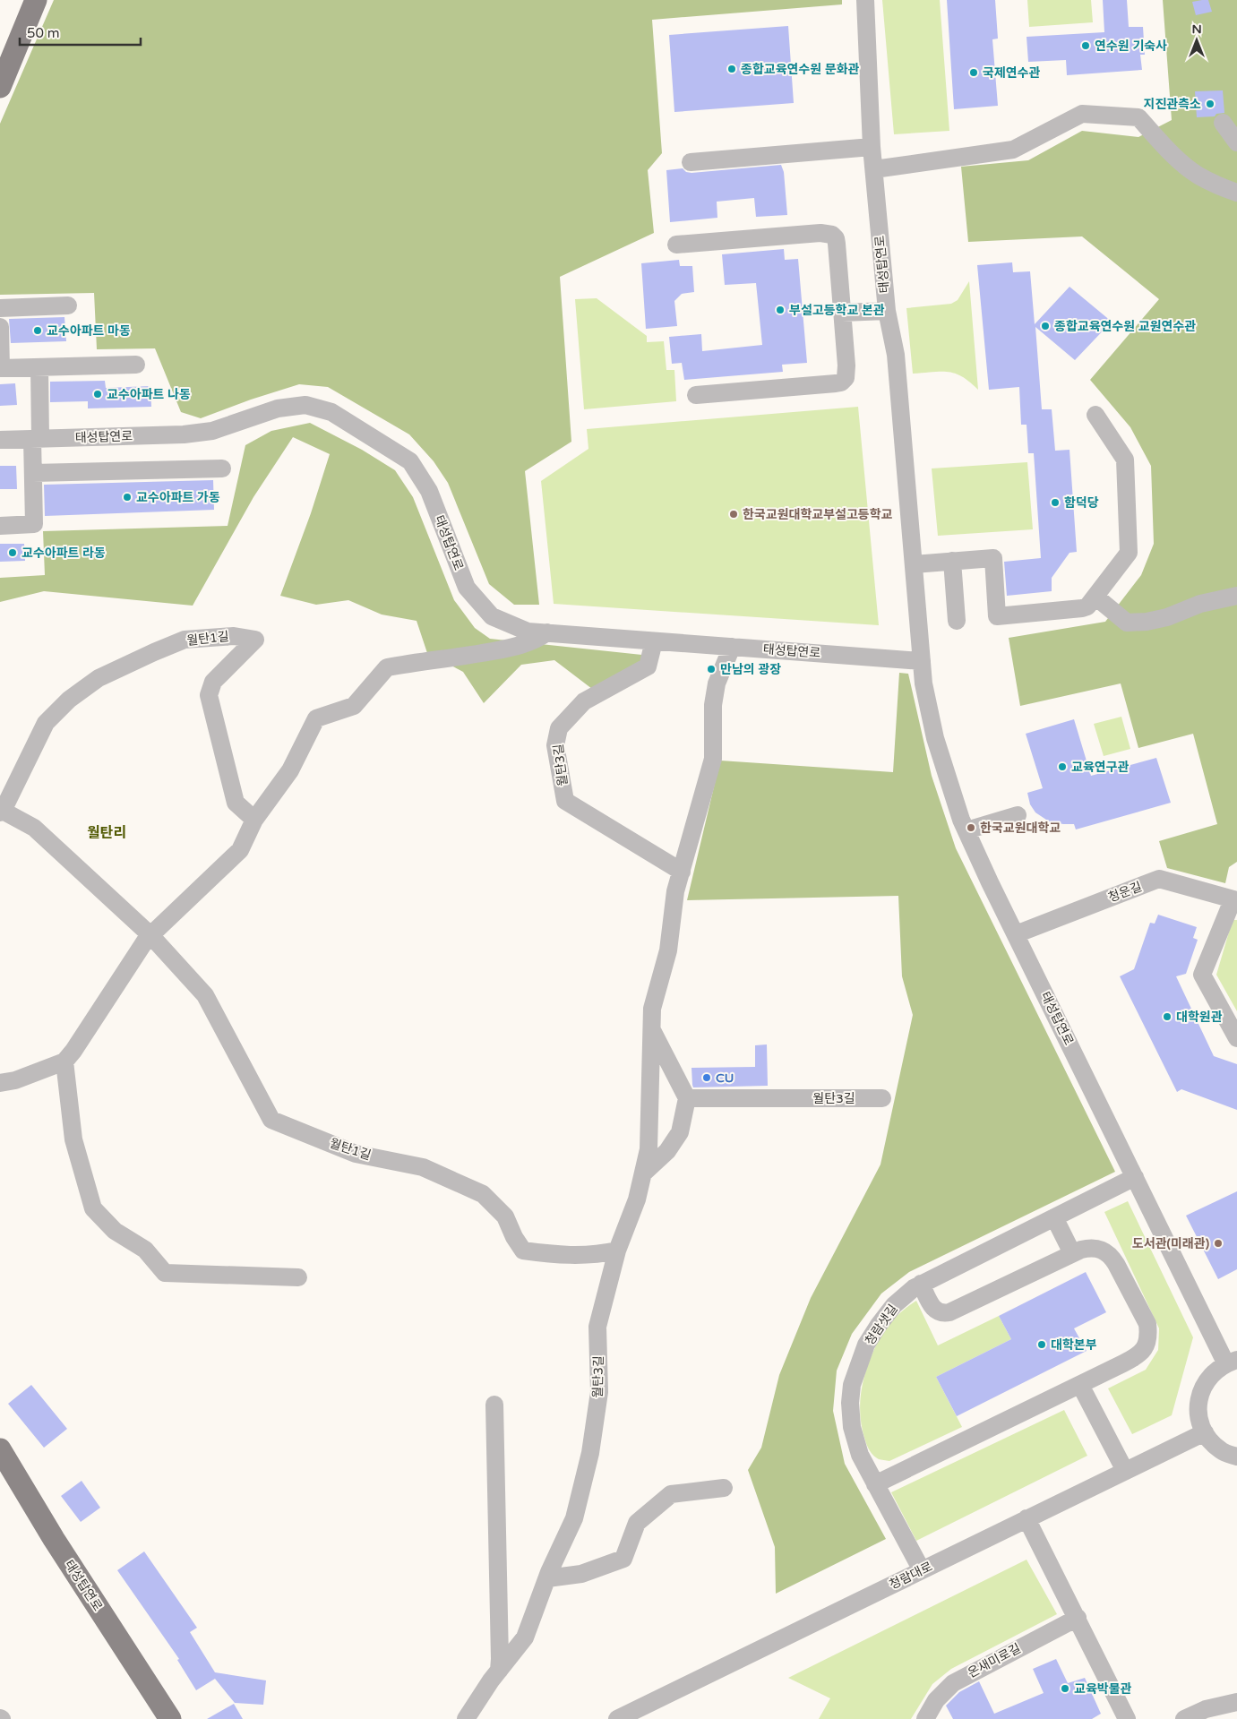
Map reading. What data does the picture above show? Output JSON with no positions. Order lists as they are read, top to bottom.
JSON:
{
  "streets": {
    "main road": ["태성탑연로"],
    "street": [
      "월탄1길",
      "월탄3길",
      "청운길",
      "청람샛길",
      "청람대로",
      "온새미로길"
    ]
  },
  "crossings": [
    ["태성탑연로", "월탄3길"],
    ["태성탑연로", "청운길"],
    ["태성탑연로", "청람샛길"],
    ["월탄1길", "월탄3길"],
    ["청람샛길", "청람대로"]
  ],
  "districts": ["월탄리"],
  "places": [
    "연수원 기숙사",
    "종합교육연수원 문화관",
    "국제연수관",
    "지진관측소",
    "부설고등학교 본관",
    "종합교육연수원 교원연수관",
    "교수아파트 마동",
    "교수아파트 나동",
    "교수아파트 가동",
    "함덕당",
    "한국교원대학교부설고등학교",
    "교수아파트 라동",
    "만남의 광장",
    "교육연구관",
    "한국교원대학교",
    "대학원관",
    "CU",
    "도서관(미래관)",
    "대학본부",
    "교육박물관"
  ],
  "scale_bar": "50 m",
  "north": "top"
}
